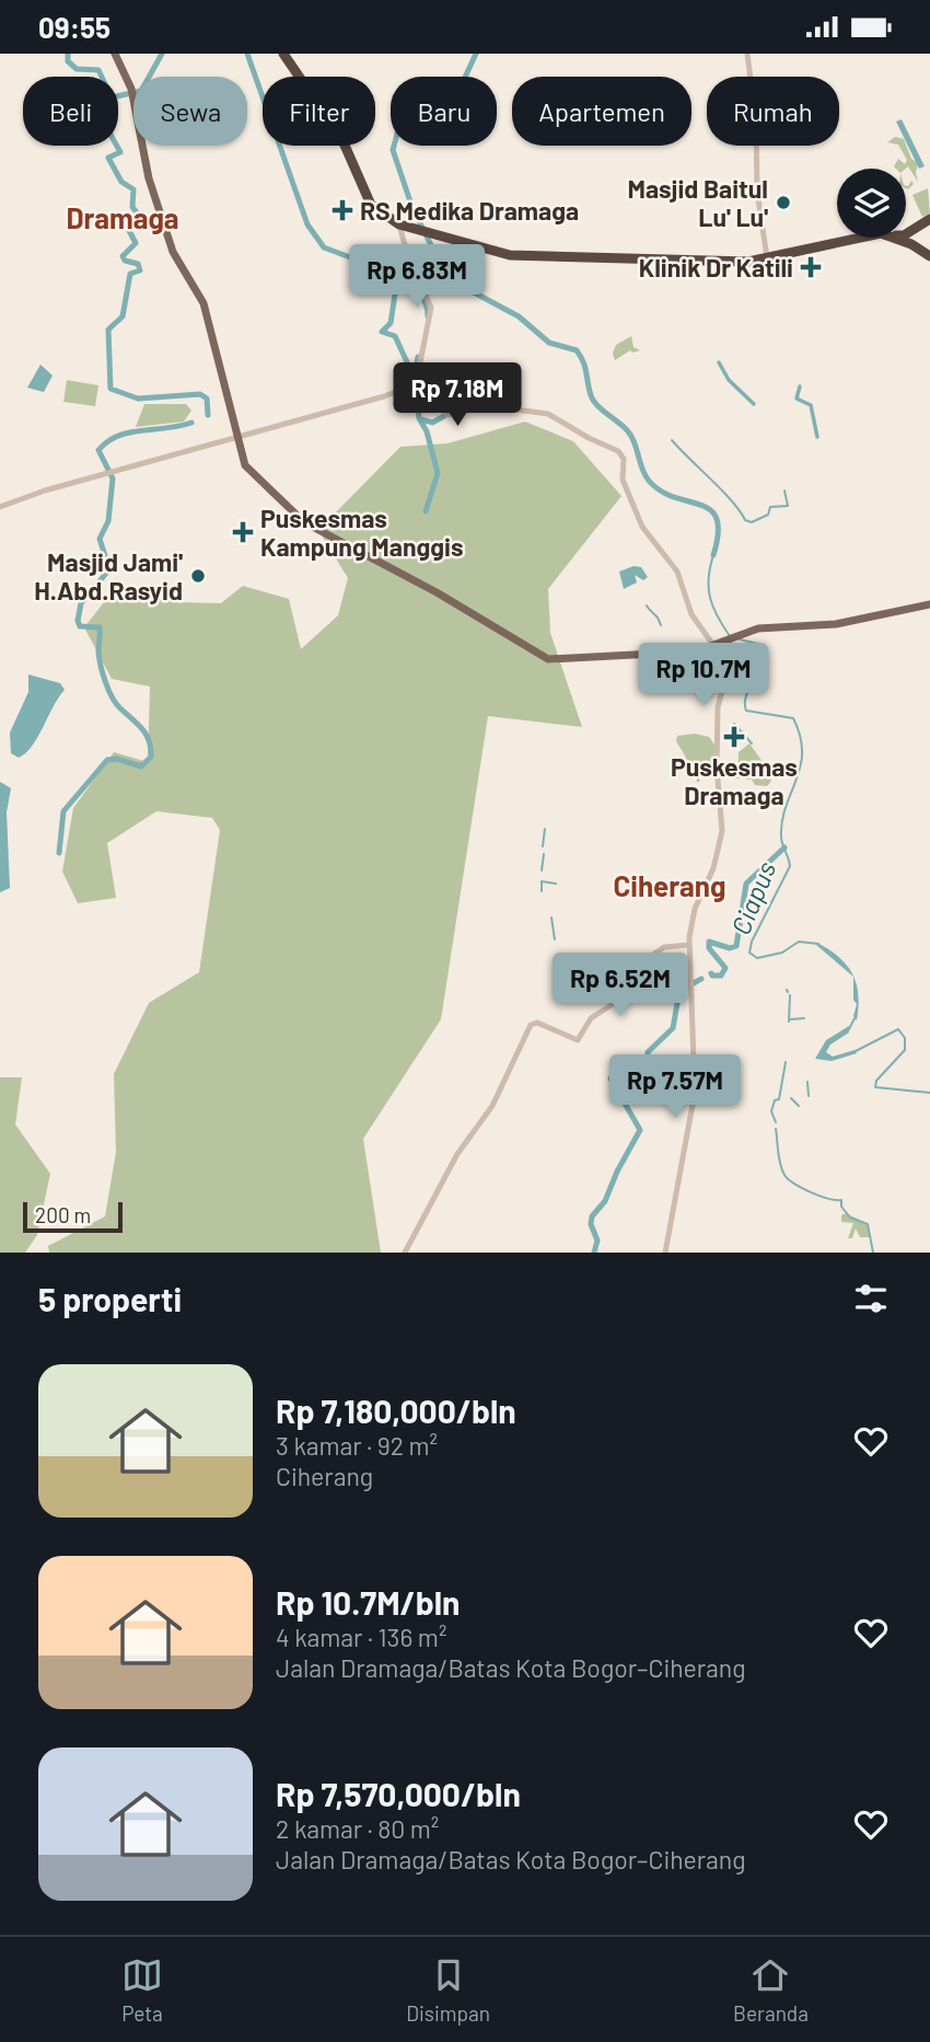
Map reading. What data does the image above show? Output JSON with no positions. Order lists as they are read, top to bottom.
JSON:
{
  "districts": ["Dramaga", "Ciherang"],
  "water": ["Ciapus"],
  "places": {
    "other": ["Masjid Baitul Lu' Lu'", "Masjid Jami' H.Abd.Rasyid"],
    "health": [
      "RS Medika Dramaga",
      "Klinik Dr Katili",
      "Puskesmas Kampung Manggis",
      "Puskesmas Dramaga"
    ]
  },
  "scale_bar": "200 m",
  "page": {
    "status": "09:55",
    "chip": [
      "Beli",
      "Sewa",
      "Filter",
      "Baru",
      "Apartemen",
      "Rumah"
    ],
    "price": [
      "Rp 6.83M",
      "Rp 7.18M",
      "Rp 10.7M",
      "Rp 6.52M",
      "Rp 7.57M"
    ],
    "scale": "200 m",
    "heading": "5 properti",
    "list": [
      {
        "name": "Rp 7,180,000/bln",
        "note": "3 kamar · 92 m² · Ciherang"
      },
      {
        "name": "Rp 10.7M/bln",
        "note": "4 kamar · 136 m² · Jalan Dramaga/Batas Kota Bogor–Ciherang"
      },
      {
        "name": "Rp 7,570,000/bln",
        "note": "2 kamar · 80 m² · Jalan Dramaga/Batas Kota Bogor–Ciherang"
      }
    ],
    "tabs": ["Peta", "Disimpan", "Beranda"]
  }
}
